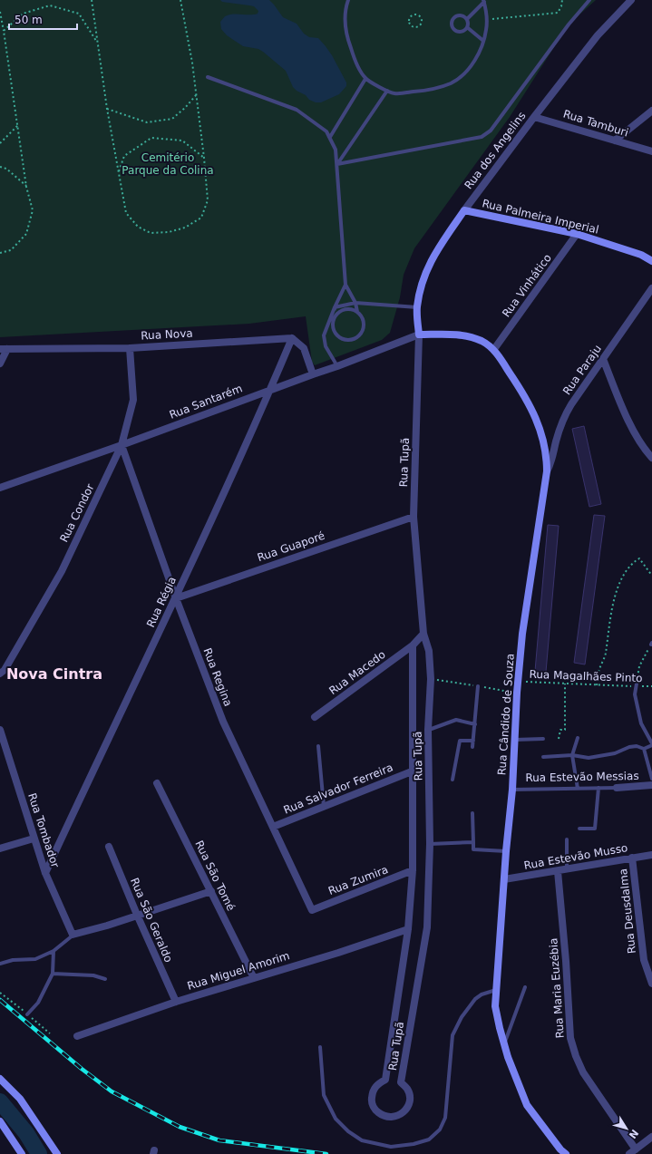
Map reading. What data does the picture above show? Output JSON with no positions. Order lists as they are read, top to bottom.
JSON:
{
  "streets": {
    "street": [
      "Rua Tamburi",
      "Rua dos Angelins",
      "Rua Palmeira Imperial",
      "Rua Vinhático",
      "Rua Nova",
      "Rua Paraju",
      "Rua Santarém",
      "Rua Tupã",
      "Rua Condor",
      "Rua Guaporé",
      "Rua Régia",
      "Rua Macedo",
      "Rua Regina",
      "Rua Cândido de Souza",
      "Rua Estevão Messias",
      "Rua Salvador Ferreira",
      "Rua Tombador",
      "Rua Estevão Musso",
      "Rua São Tomé",
      "Rua Zumira",
      "Rua Deusdalma",
      "Rua São Geraldo",
      "Rua Miguel Amorim",
      "Rua Maria Euzébia"
    ],
    "path": ["Rua Magalhães Pinto"]
  },
  "crossings": [
    ["Rua Tamburi", "Rua dos Angelins"],
    ["Rua dos Angelins", "Rua Palmeira Imperial"],
    ["Rua dos Angelins", "Rua Santarém"],
    ["Rua dos Angelins", "Rua Tupã"],
    ["Rua dos Angelins", "Rua Cândido de Souza"],
    ["Rua Palmeira Imperial", "Rua Vinhático"],
    ["Rua Vinhático", "Rua Cândido de Souza"],
    ["Rua Nova", "Rua Condor"],
    ["Rua Nova", "Rua Régia"],
    ["Rua Paraju", "Rua Cândido de Souza"],
    ["Rua Santarém", "Rua Tupã"],
    ["Rua Santarém", "Rua Condor"],
    ["Rua Santarém", "Rua Régia"],
    ["Rua Santarém", "Rua Regina"],
    ["Rua Santarém", "Rua Cândido de Souza"],
    ["Rua Tupã", "Rua Guaporé"],
    ["Rua Tupã", "Rua Macedo"],
    ["Rua Tupã", "Rua Cândido de Souza"],
    ["Rua Tupã", "Rua Salvador Ferreira"],
    ["Rua Tupã", "Rua Zumira"],
    ["Rua Tupã", "Rua Miguel Amorim"],
    ["Rua Condor", "Rua Regina"],
    ["Rua Guaporé", "Rua Régia"],
    ["Rua Guaporé", "Rua Regina"],
    ["Rua Régia", "Rua Regina"],
    ["Rua Régia", "Rua Tombador"],
    ["Rua Magalhães Pinto", "Rua Cândido de Souza"],
    ["Rua Regina", "Rua Salvador Ferreira"],
    ["Rua Regina", "Rua Zumira"],
    ["Rua Cândido de Souza", "Rua Estevão Messias"],
    ["Rua Cândido de Souza", "Rua Estevão Musso"],
    ["Rua Estevão Musso", "Rua Deusdalma"],
    ["Rua Estevão Musso", "Rua Maria Euzébia"],
    ["Rua São Tomé", "Rua Miguel Amorim"],
    ["Rua São Geraldo", "Rua Miguel Amorim"]
  ],
  "districts": ["Nova Cintra"],
  "parks": ["Cemitério Parque da Colina"],
  "scale_bar": "50 m",
  "north": "bottom right"
}
